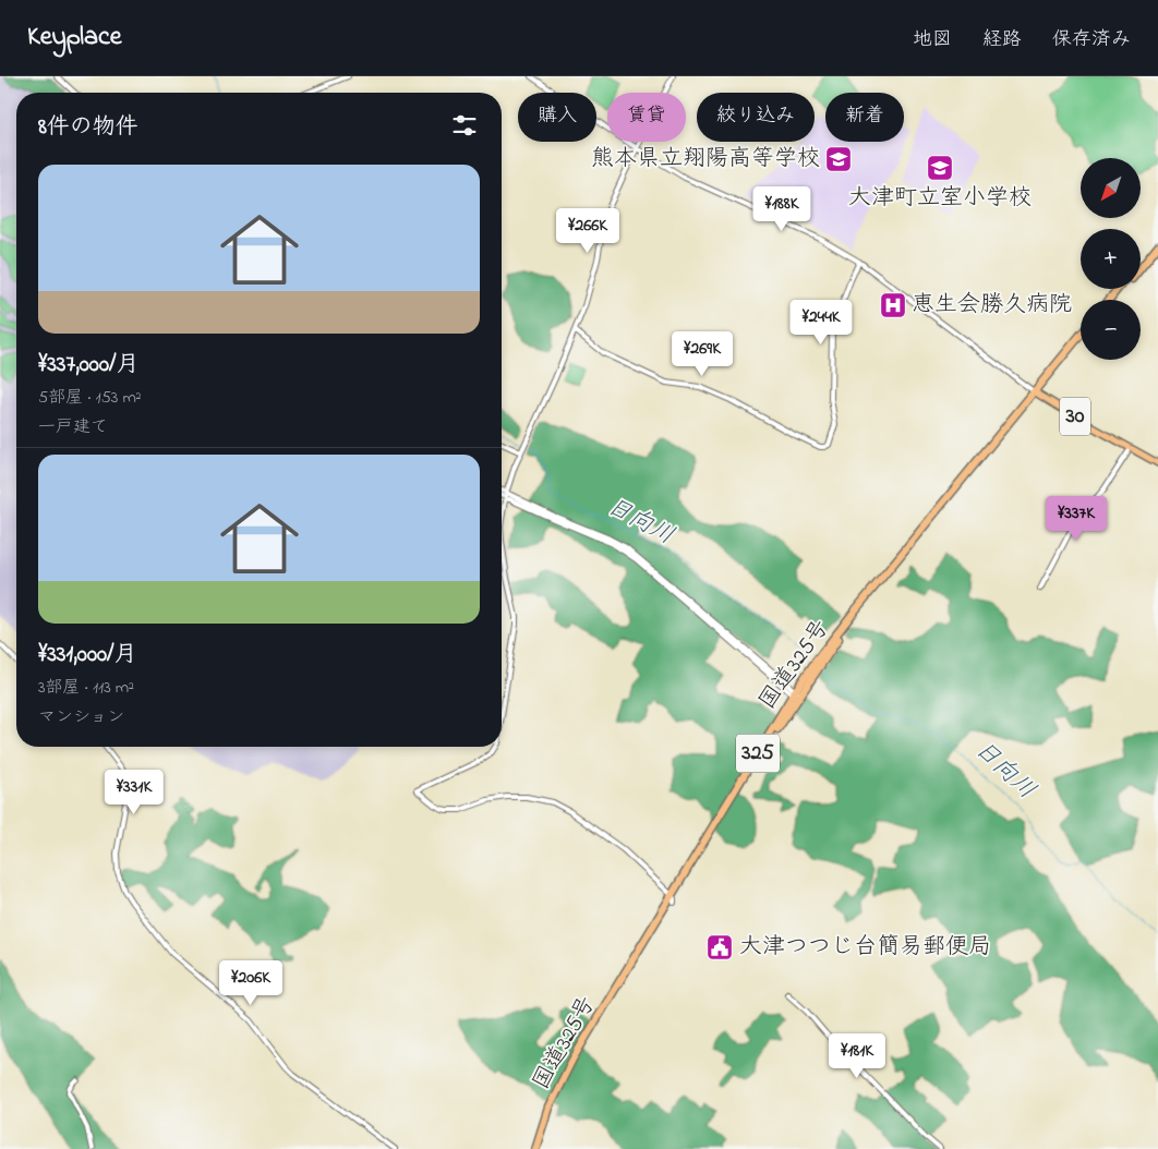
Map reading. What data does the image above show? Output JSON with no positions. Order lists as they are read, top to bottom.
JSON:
{
  "streets": {
    "highway": ["国道325号", "325"],
    "main road": ["30"]
  },
  "crossings": [
    ["30", "国道325号"]
  ],
  "water": ["日向川"],
  "places": {
    "school or university": ["熊本県立翔陽高等学校", "大津町立室小学校"],
    "hospital": ["恵生会勝久病院"],
    "public building": ["大津つつじ台簡易郵便局"]
  },
  "north": "bottom left",
  "page": {
    "header": "Keyplace",
    "nav": ["地図", "経路", "保存済み"],
    "chip": [
      "購入",
      "賃貸",
      "絞り込み",
      "新着"
    ],
    "heading": "8件の物件",
    "map_buttons": ["+", "−"],
    "list": [
      {
        "name": "¥337,000/月",
        "note": "5部屋 · 153 m² · 一戸建て"
      },
      {
        "name": "¥331,000/月",
        "note": "3部屋 · 113 m² · マンション"
      }
    ],
    "price": [
      "¥188K",
      "¥266K",
      "¥244K",
      "¥269K",
      "¥337K",
      "¥331K",
      "¥206K",
      "¥181K"
    ]
  }
}
